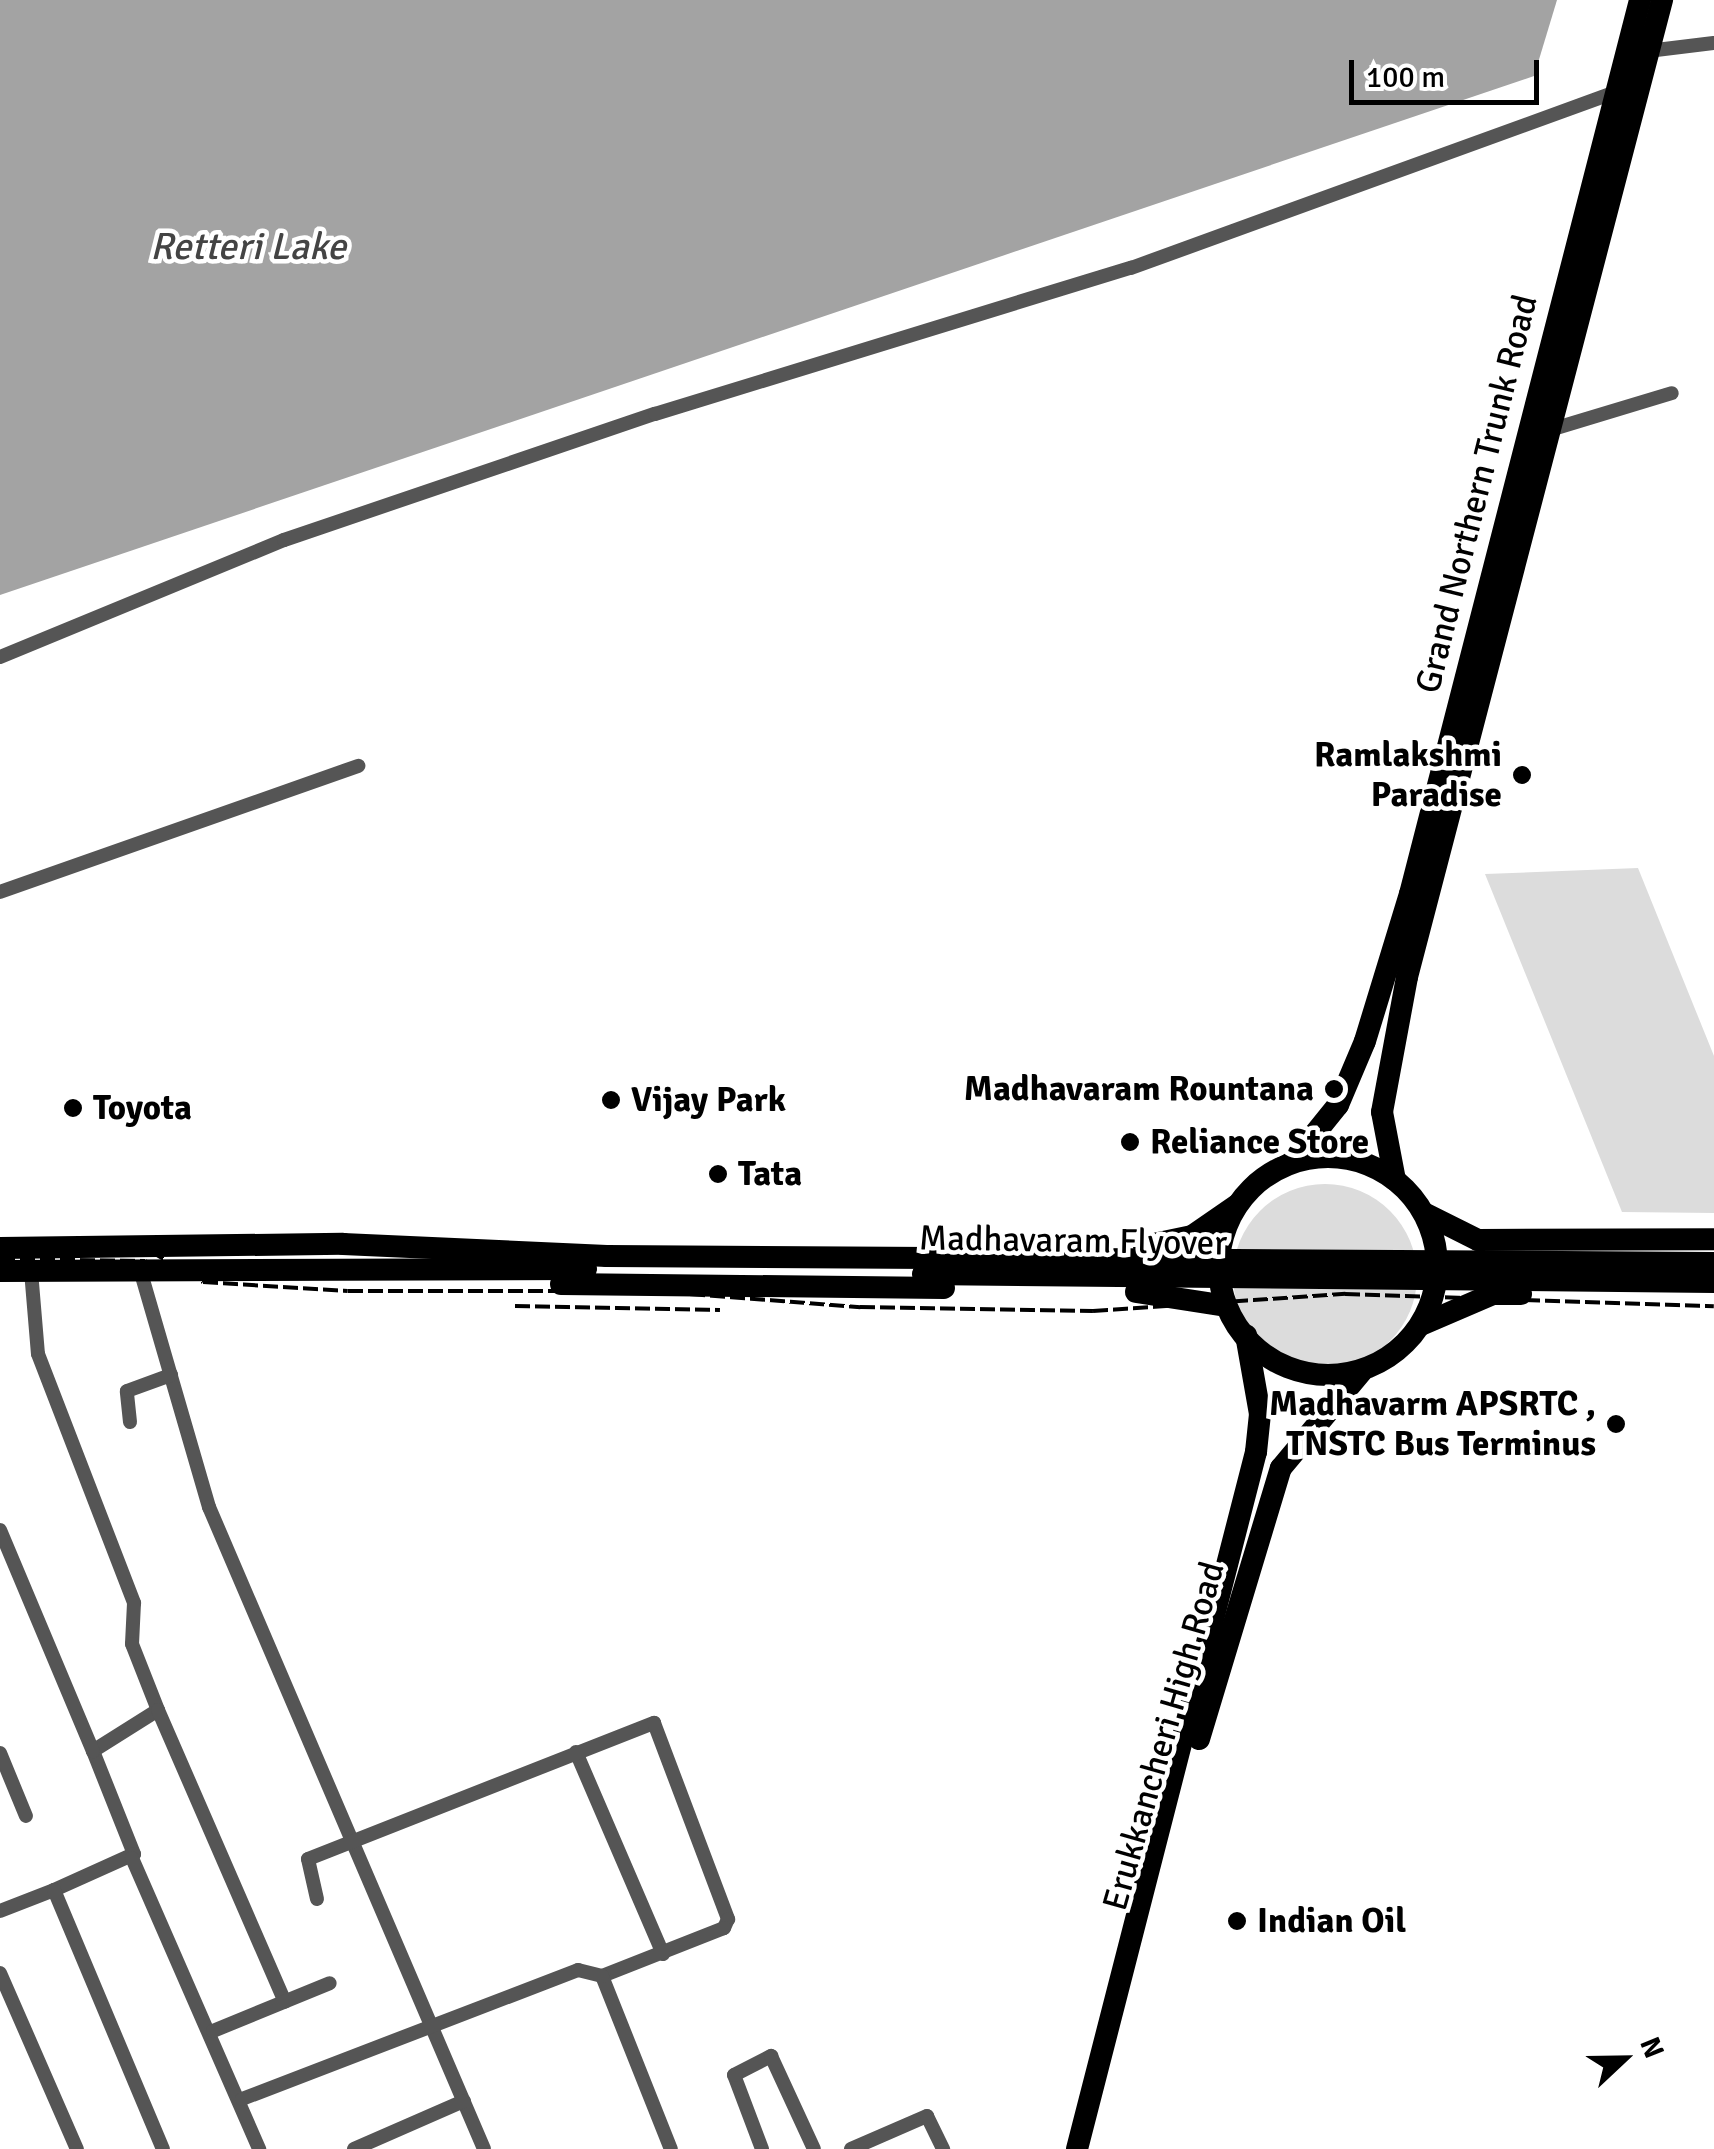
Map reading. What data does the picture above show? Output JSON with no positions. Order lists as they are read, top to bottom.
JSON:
{
  "streets": {
    "main road": ["Grand Northern Trunk Road", "Madhavaram Flyover", "Erukkancheri High Road"]
  },
  "crossings": [
    ["Grand Northern Trunk Road", "Erukkancheri High Road"]
  ],
  "water": ["Retteri Lake"],
  "places": [
    "Ramlakshmi Paradise",
    "Madhavaram Rountana",
    "Vijay Park",
    "Toyota",
    "Reliance Store",
    "Tata",
    "Madhavarm APSRTC , TNSTC Bus Terminus",
    "Indian Oil"
  ],
  "scale_bar": "100 m",
  "north": "right"
}
